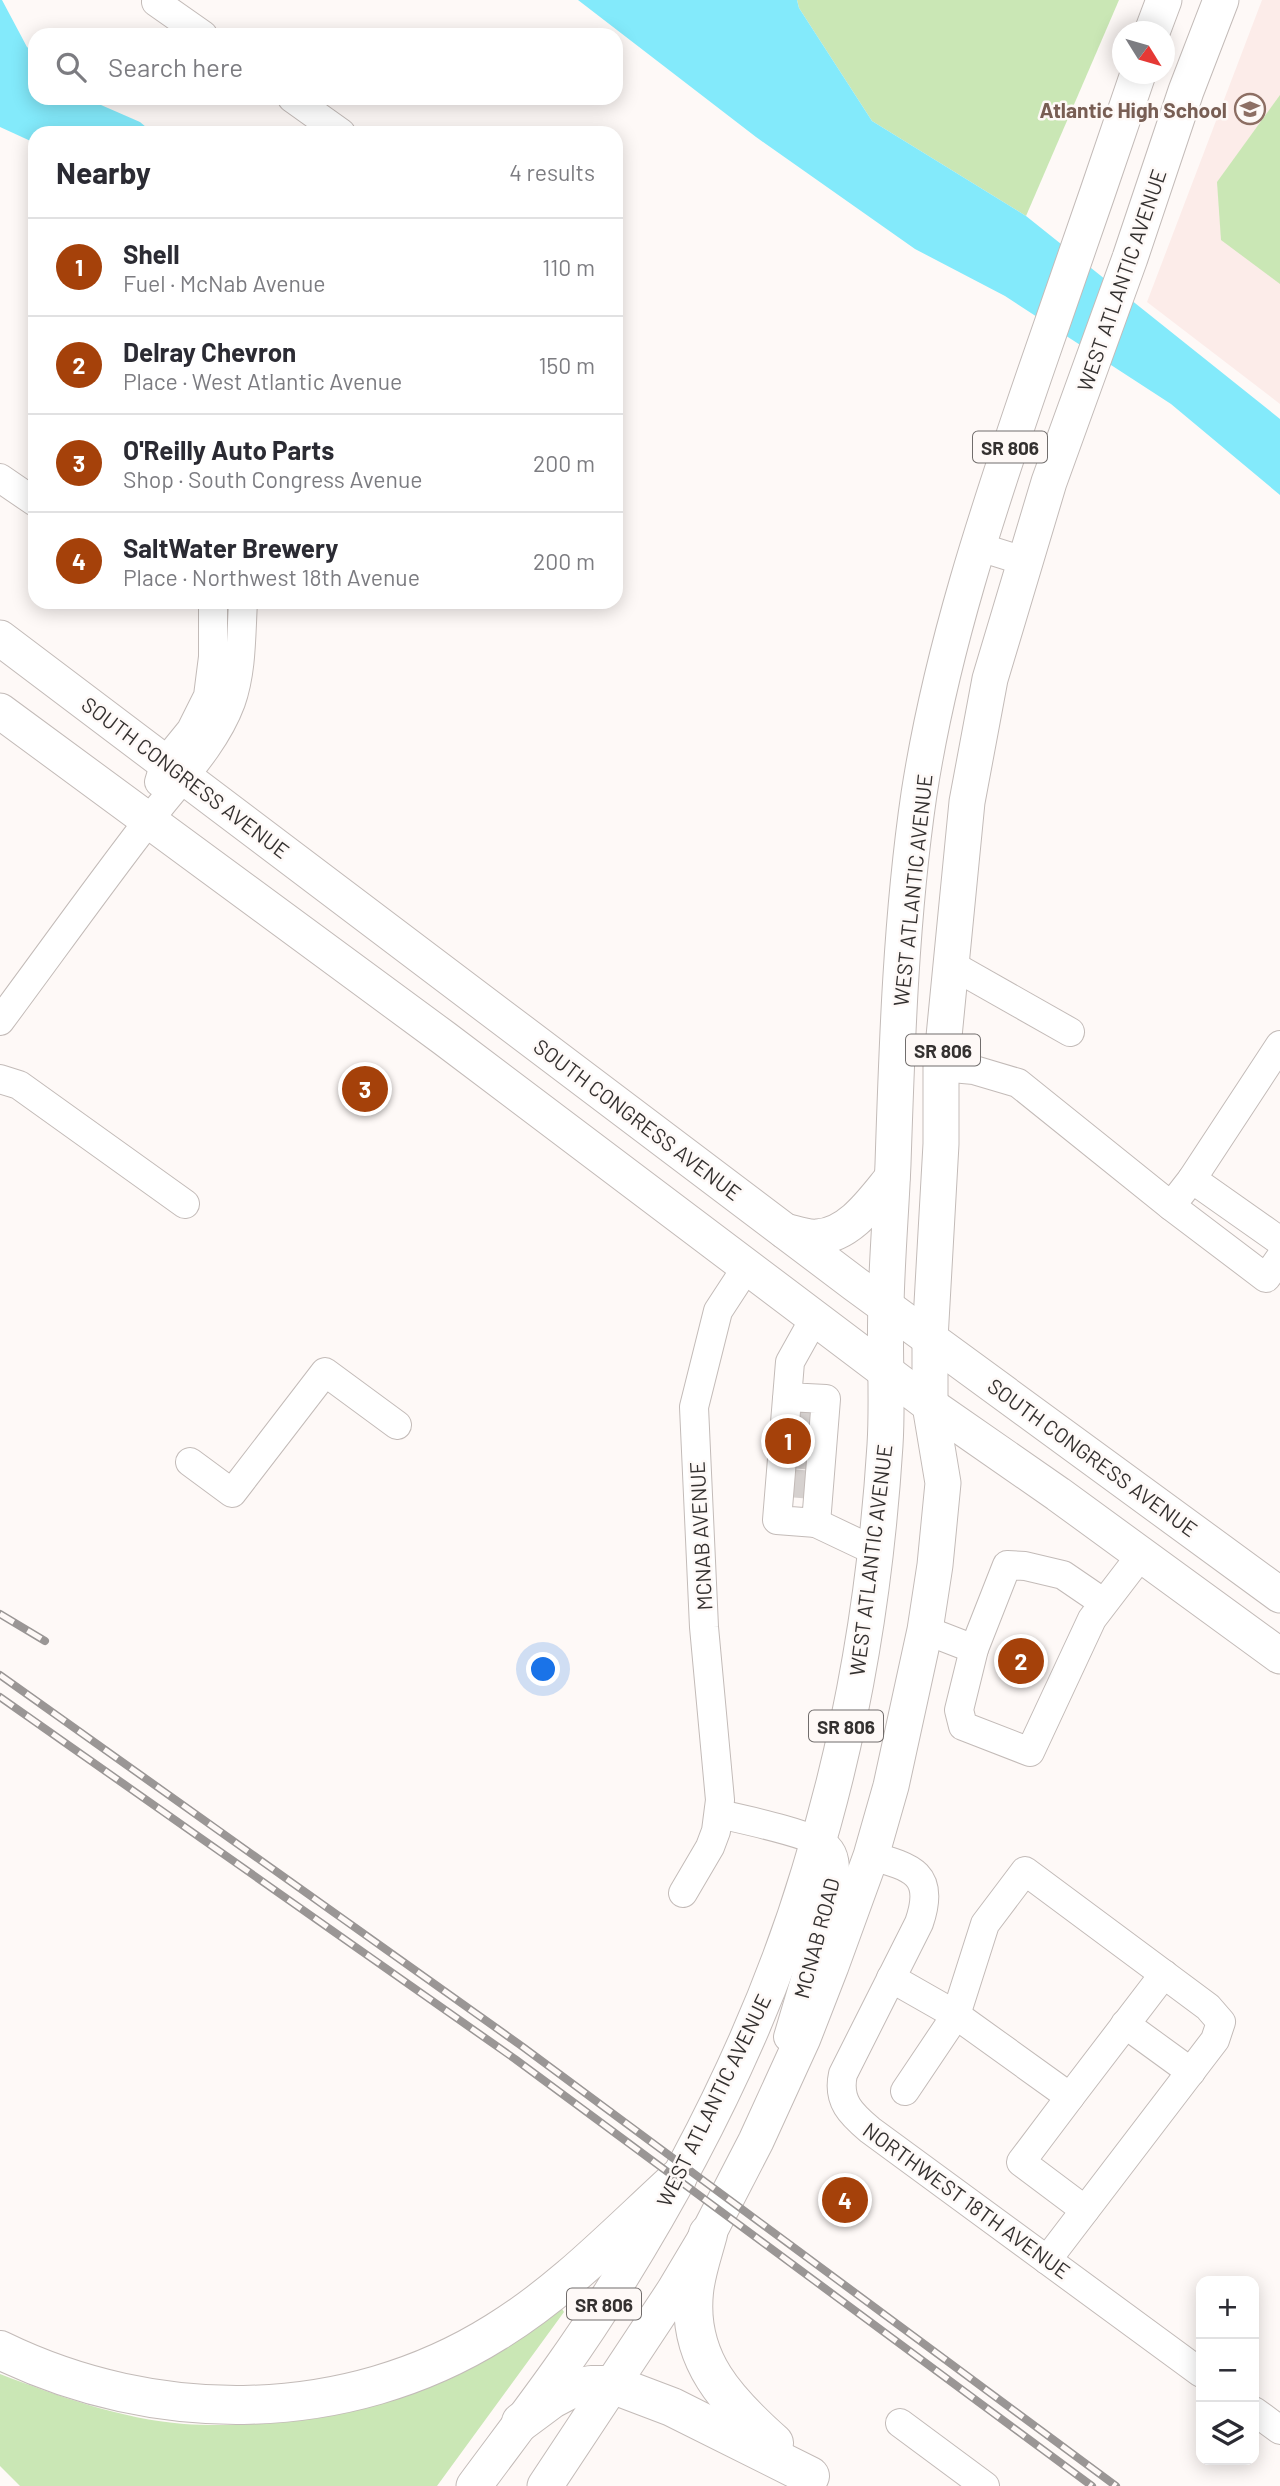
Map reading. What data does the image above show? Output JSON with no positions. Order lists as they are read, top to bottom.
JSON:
{
  "streets": {
    "main road": ["WEST ATLANTIC AVENUE", "SR 806", "SOUTH CONGRESS AVENUE"],
    "street": ["MCNAB AVENUE", "MCNAB ROAD", "NORTHWEST 18TH AVENUE"]
  },
  "crossings": [
    ["WEST ATLANTIC AVENUE", "SOUTH CONGRESS AVENUE"],
    ["WEST ATLANTIC AVENUE", "MCNAB ROAD"],
    ["WEST ATLANTIC AVENUE", "NORTHWEST 18TH AVENUE"]
  ],
  "places": {
    "school or university": ["Atlantic High School"]
  },
  "north": "bottom right",
  "page": {
    "search": "Search here",
    "heading": ["Nearby", "4 results"],
    "list": [
      {
        "mark": "1",
        "name": "Shell",
        "note": "Fuel · McNab Avenue",
        "value": "110 m"
      },
      {
        "mark": "2",
        "name": "Delray Chevron",
        "note": "Place · West Atlantic Avenue",
        "value": "150 m"
      },
      {
        "mark": "3",
        "name": "O'Reilly Auto Parts",
        "note": "Shop · South Congress Avenue",
        "value": "200 m"
      },
      {
        "mark": "4",
        "name": "SaltWater Brewery",
        "note": "Place · Northwest 18th Avenue",
        "value": "200 m"
      }
    ],
    "pins": [
      "3",
      "1",
      "2",
      "4"
    ],
    "map_buttons": ["+", "−"]
  }
}
